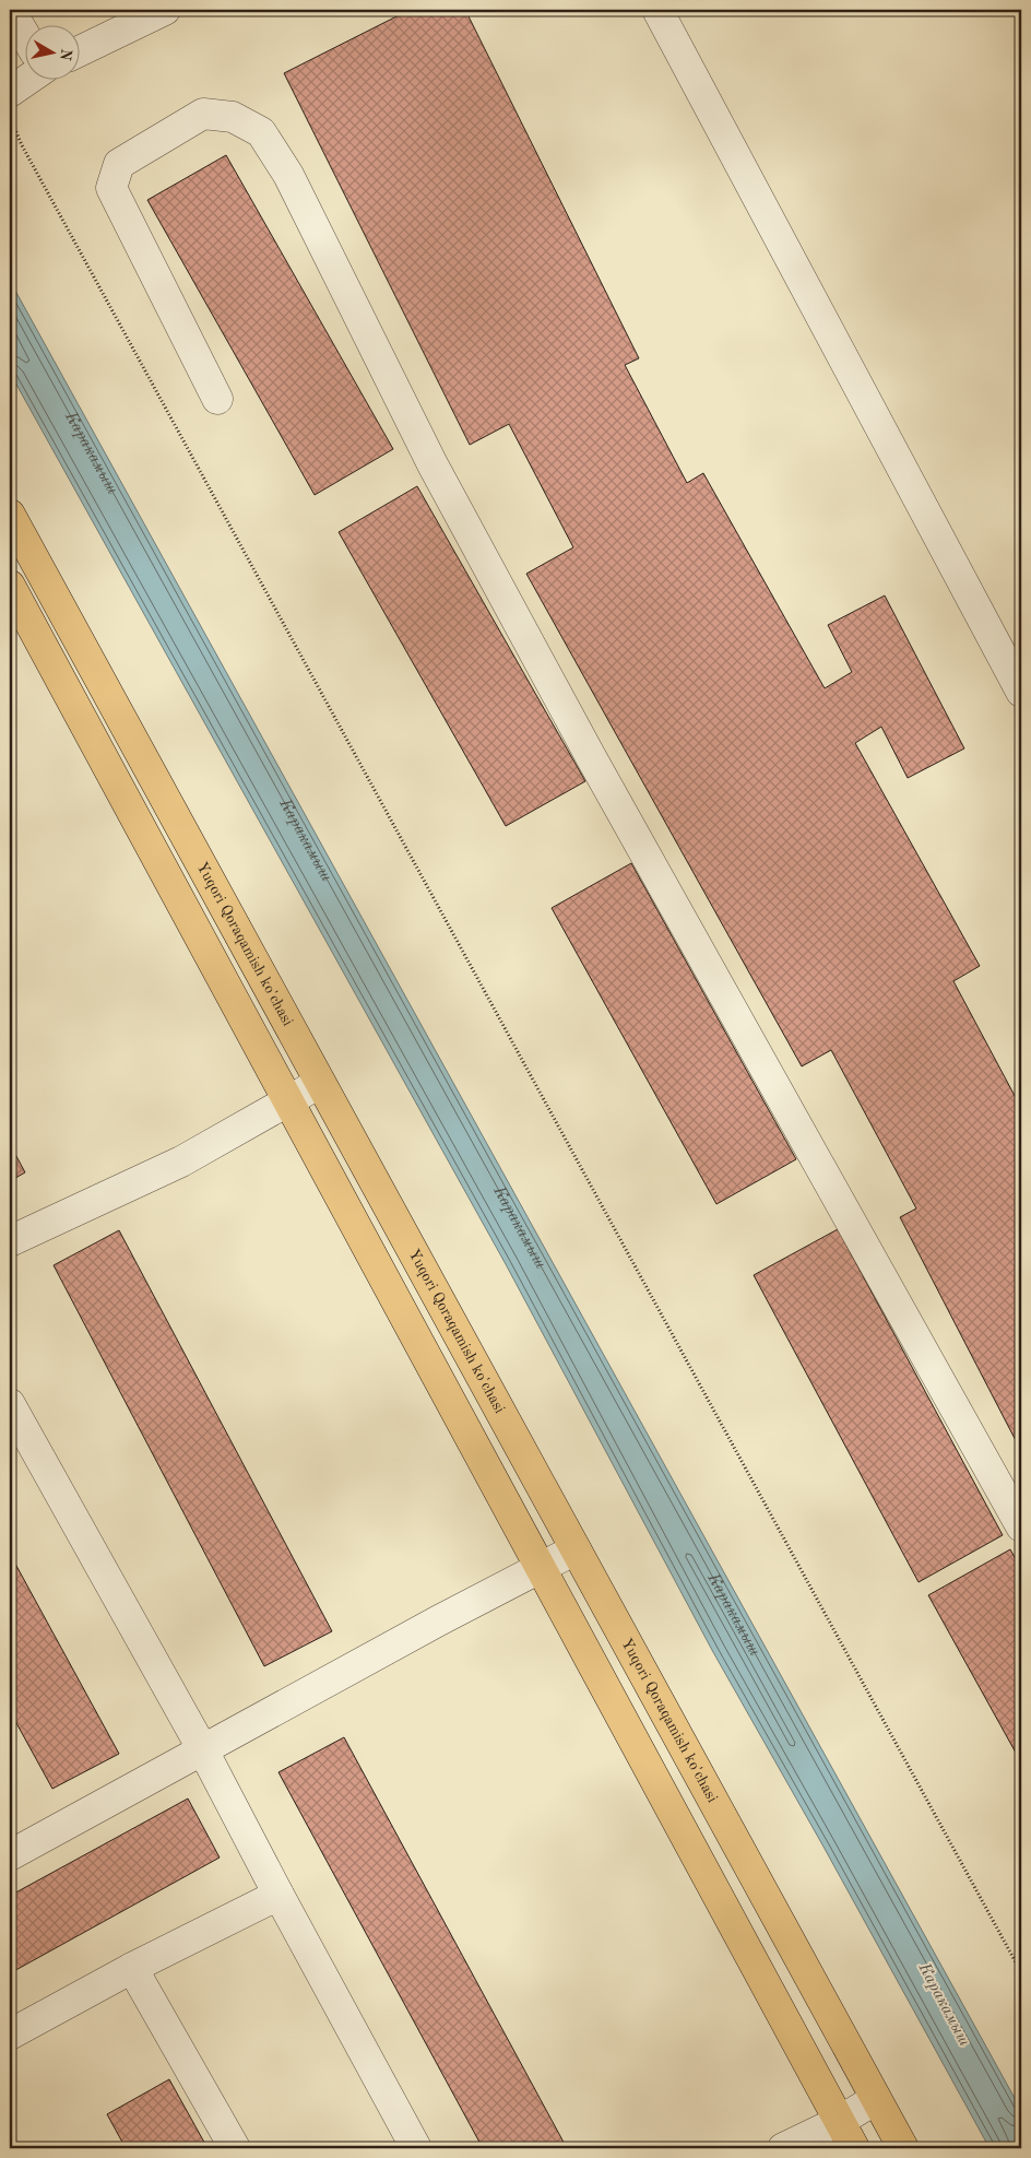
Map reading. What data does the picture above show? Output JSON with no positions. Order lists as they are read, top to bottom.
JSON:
{
  "streets": {
    "main road": ["Yuqori Qoraqamish ko'chasi"]
  },
  "water": ["Каракамыш"],
  "north": "right"
}
